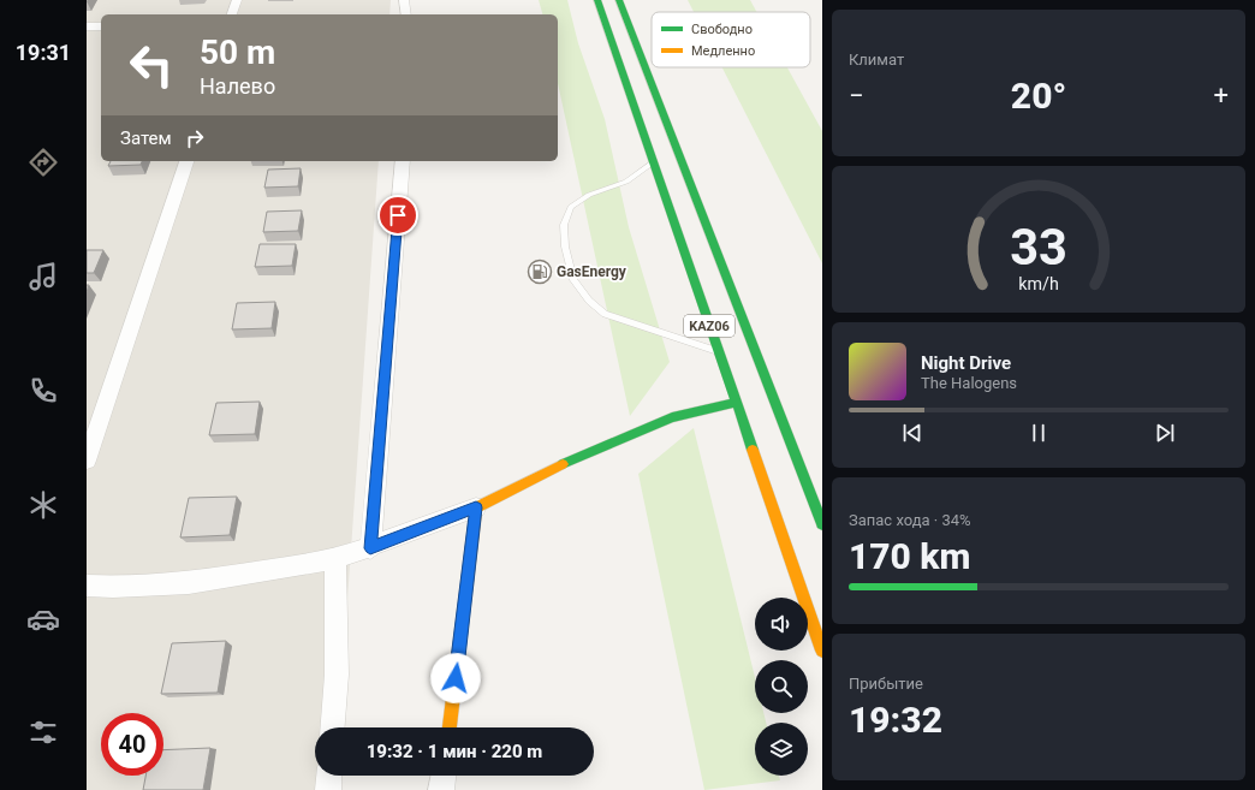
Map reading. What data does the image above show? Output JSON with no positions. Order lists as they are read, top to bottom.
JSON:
{
  "streets": {
    "main road": ["KАZ06"]
  },
  "places": {
    "fuel station": ["GasEnergy"]
  },
  "legend": ["Свободно", "Медленно"],
  "page": {
    "tabs": "19:31",
    "tile": [
      "Климат",
      ["Запас хода · 34%", "170 km"],
      ["Прибытие", "19:32"]
    ],
    "turn": ["50 m", "Налево"],
    "heat": ["−", "20°", "+"],
    "then": "Затем",
    "song": ["Night Drive", "The Halogens"],
    "limit": "40",
    "trip": "19:32 · 1 мин · 220 m",
    "gauge": ["33", "km/h"]
  }
}
